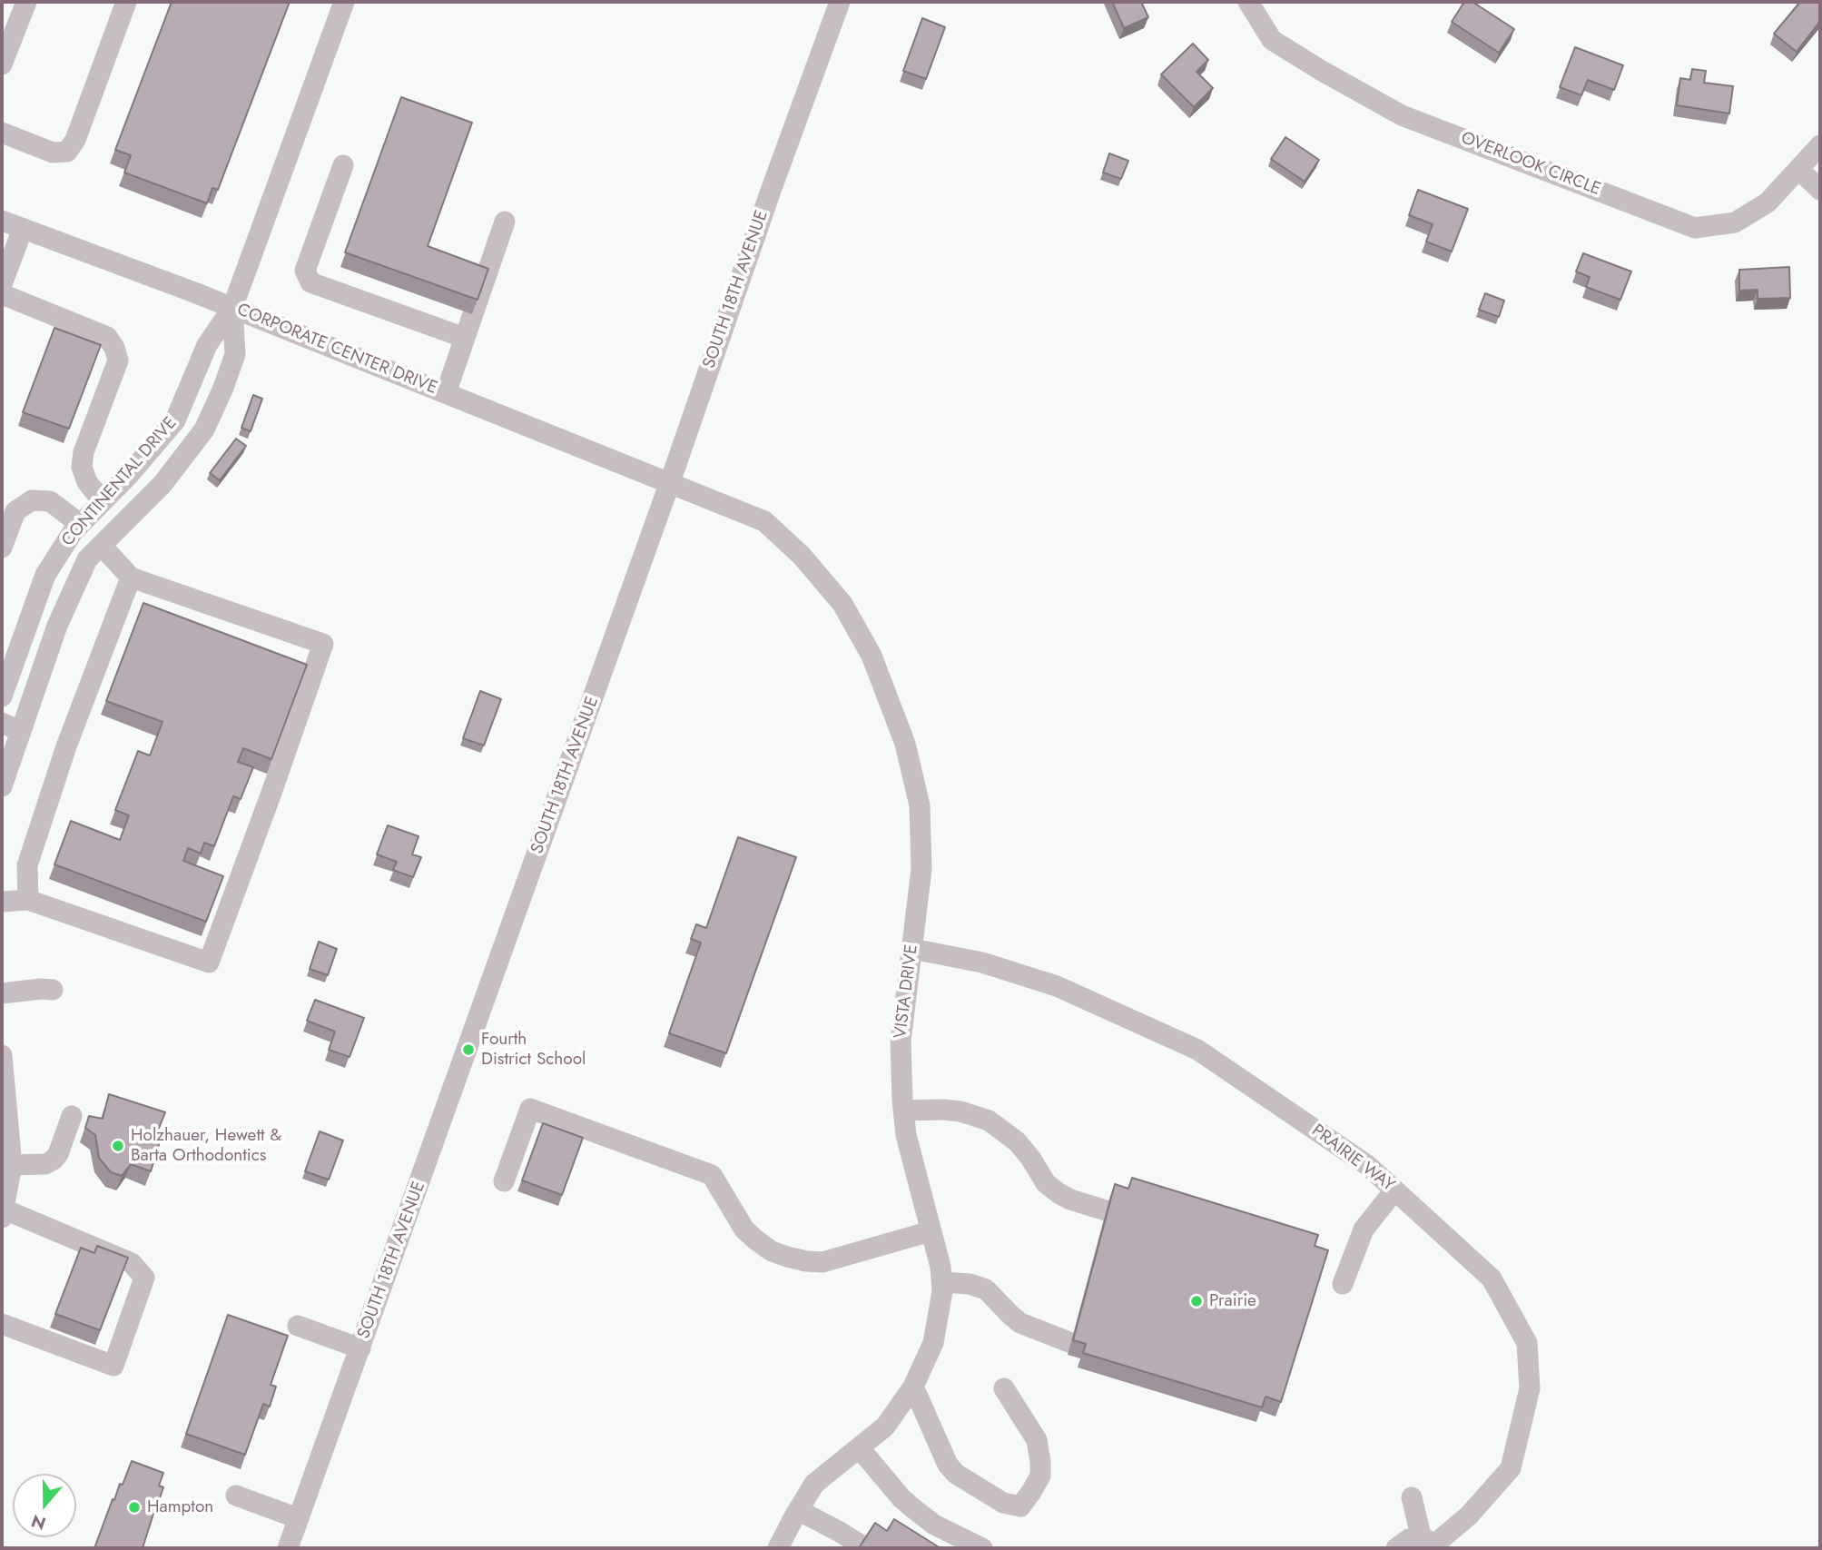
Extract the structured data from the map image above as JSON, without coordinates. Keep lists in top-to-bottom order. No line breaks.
{"streets":{"street":["OVERLOOK CIRCLE","SOUTH 18TH AVENUE","CORPORATE CENTER DRIVE","CONTINENTAL DRIVE","VISTA DRIVE","PRAIRIE WAY"]},"crossings":[["SOUTH 18TH AVENUE","CORPORATE CENTER DRIVE"],["SOUTH 18TH AVENUE","VISTA DRIVE"],["CORPORATE CENTER DRIVE","CONTINENTAL DRIVE"],["CORPORATE CENTER DRIVE","VISTA DRIVE"],["VISTA DRIVE","PRAIRIE WAY"]],"places":["Fourth District School","Holzhauer, Hewett & Barta Orthodontics","Prairie","Hampton"],"north":"bottom"}
